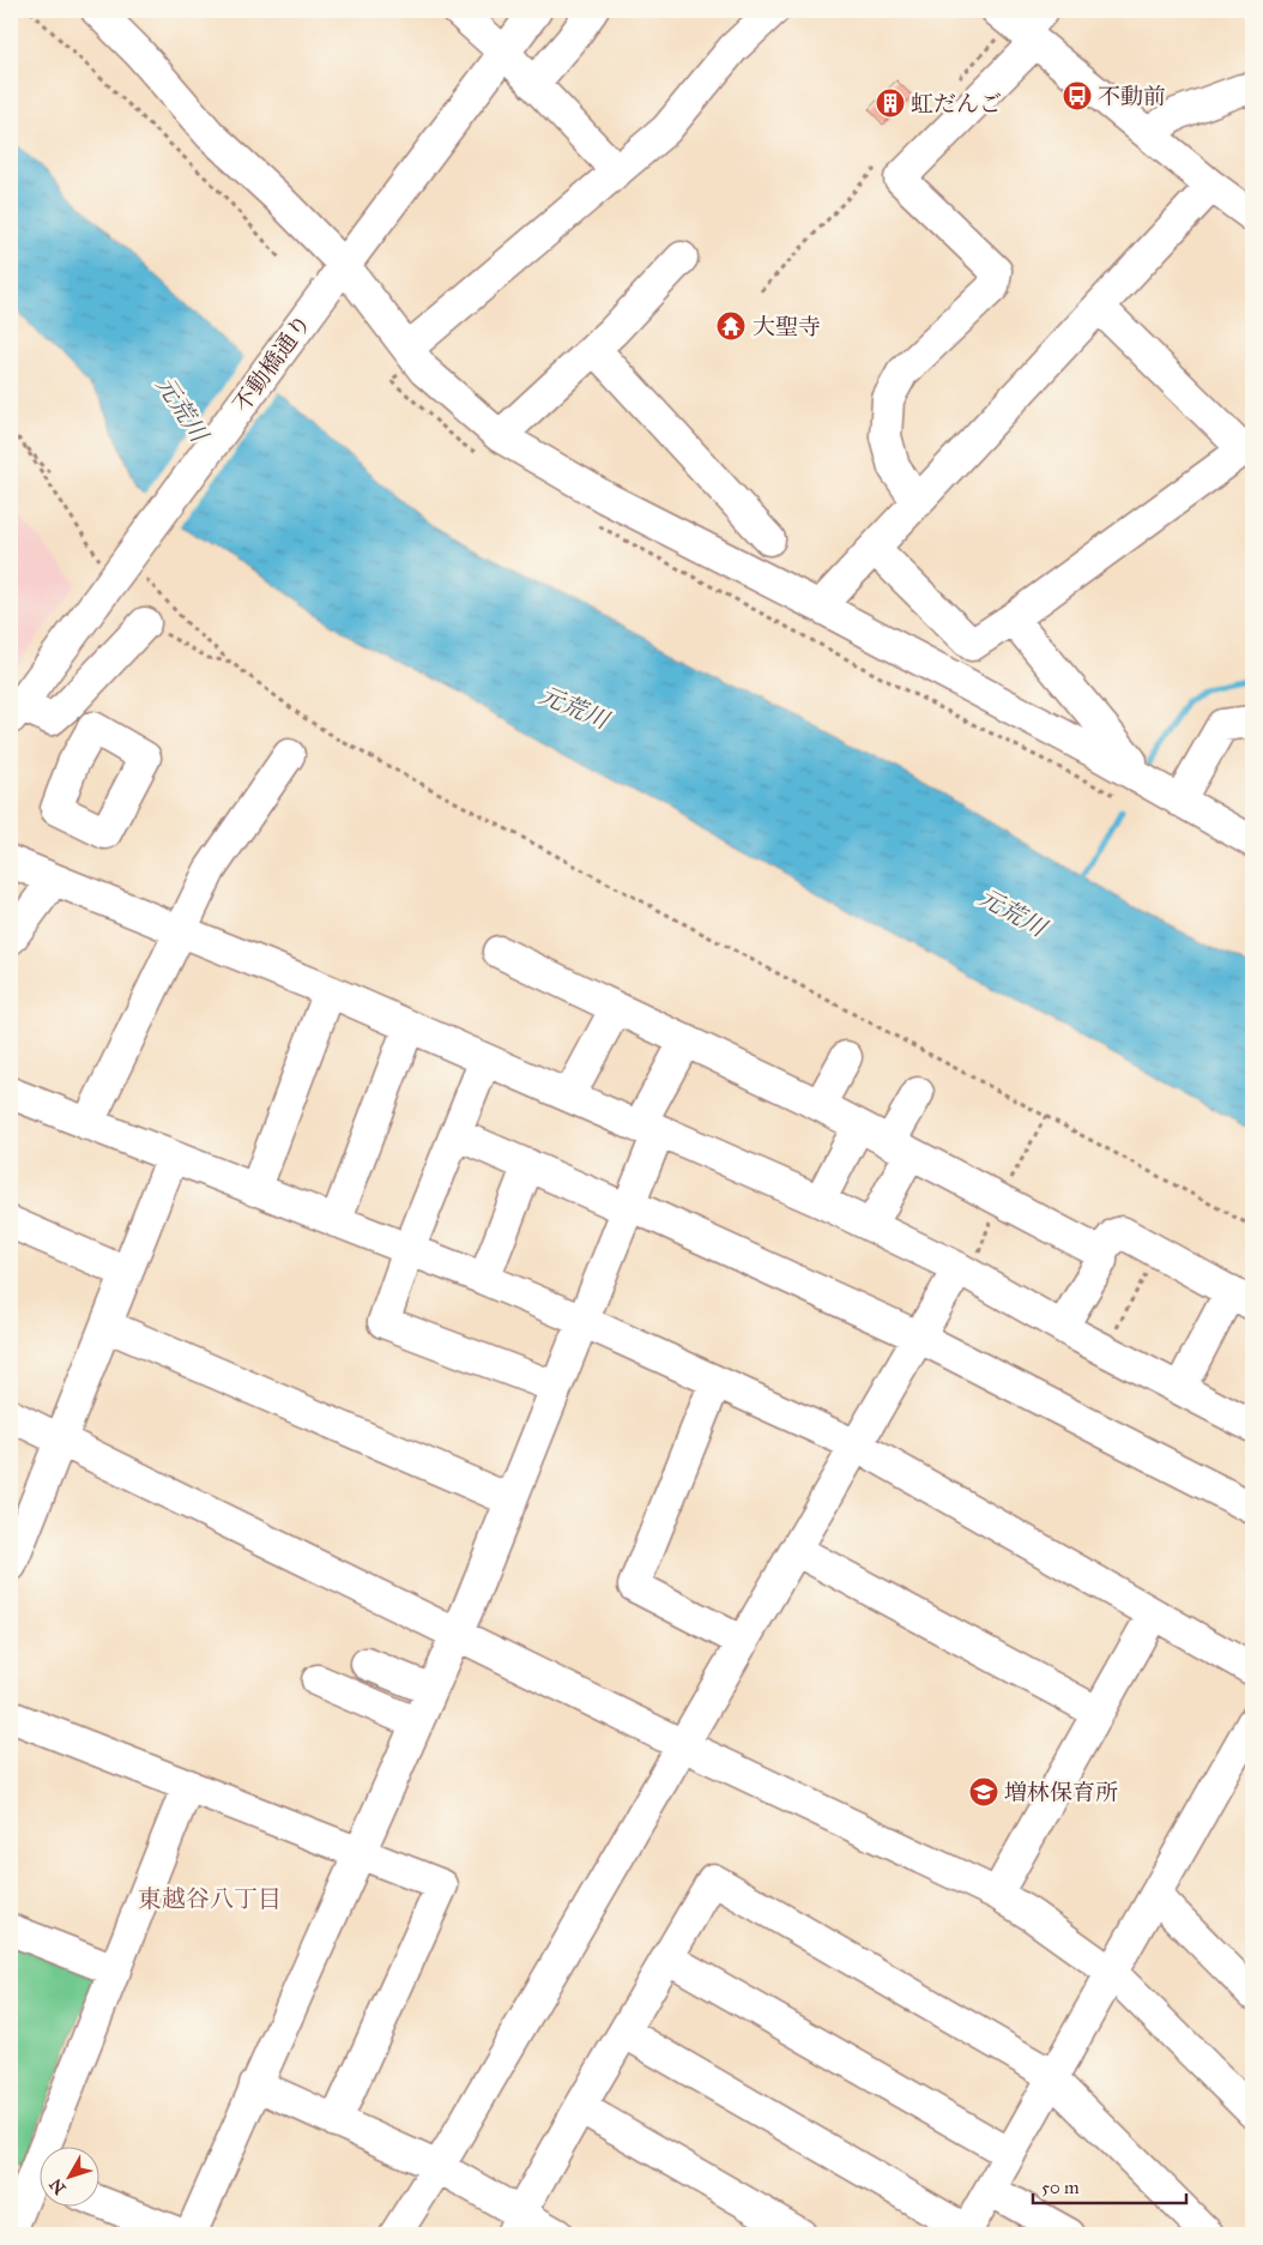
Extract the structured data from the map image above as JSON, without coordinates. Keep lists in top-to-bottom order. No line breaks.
{"streets":{"street":["不動橋通り"]},"districts":["東越谷八丁目"],"water":["元荒川"],"places":{"bus stop":["不動前"],"building":["虹だんご"],"temple":["大聖寺"],"school or university":["増林保育所"]},"scale_bar":"50 m","north":"bottom left"}
